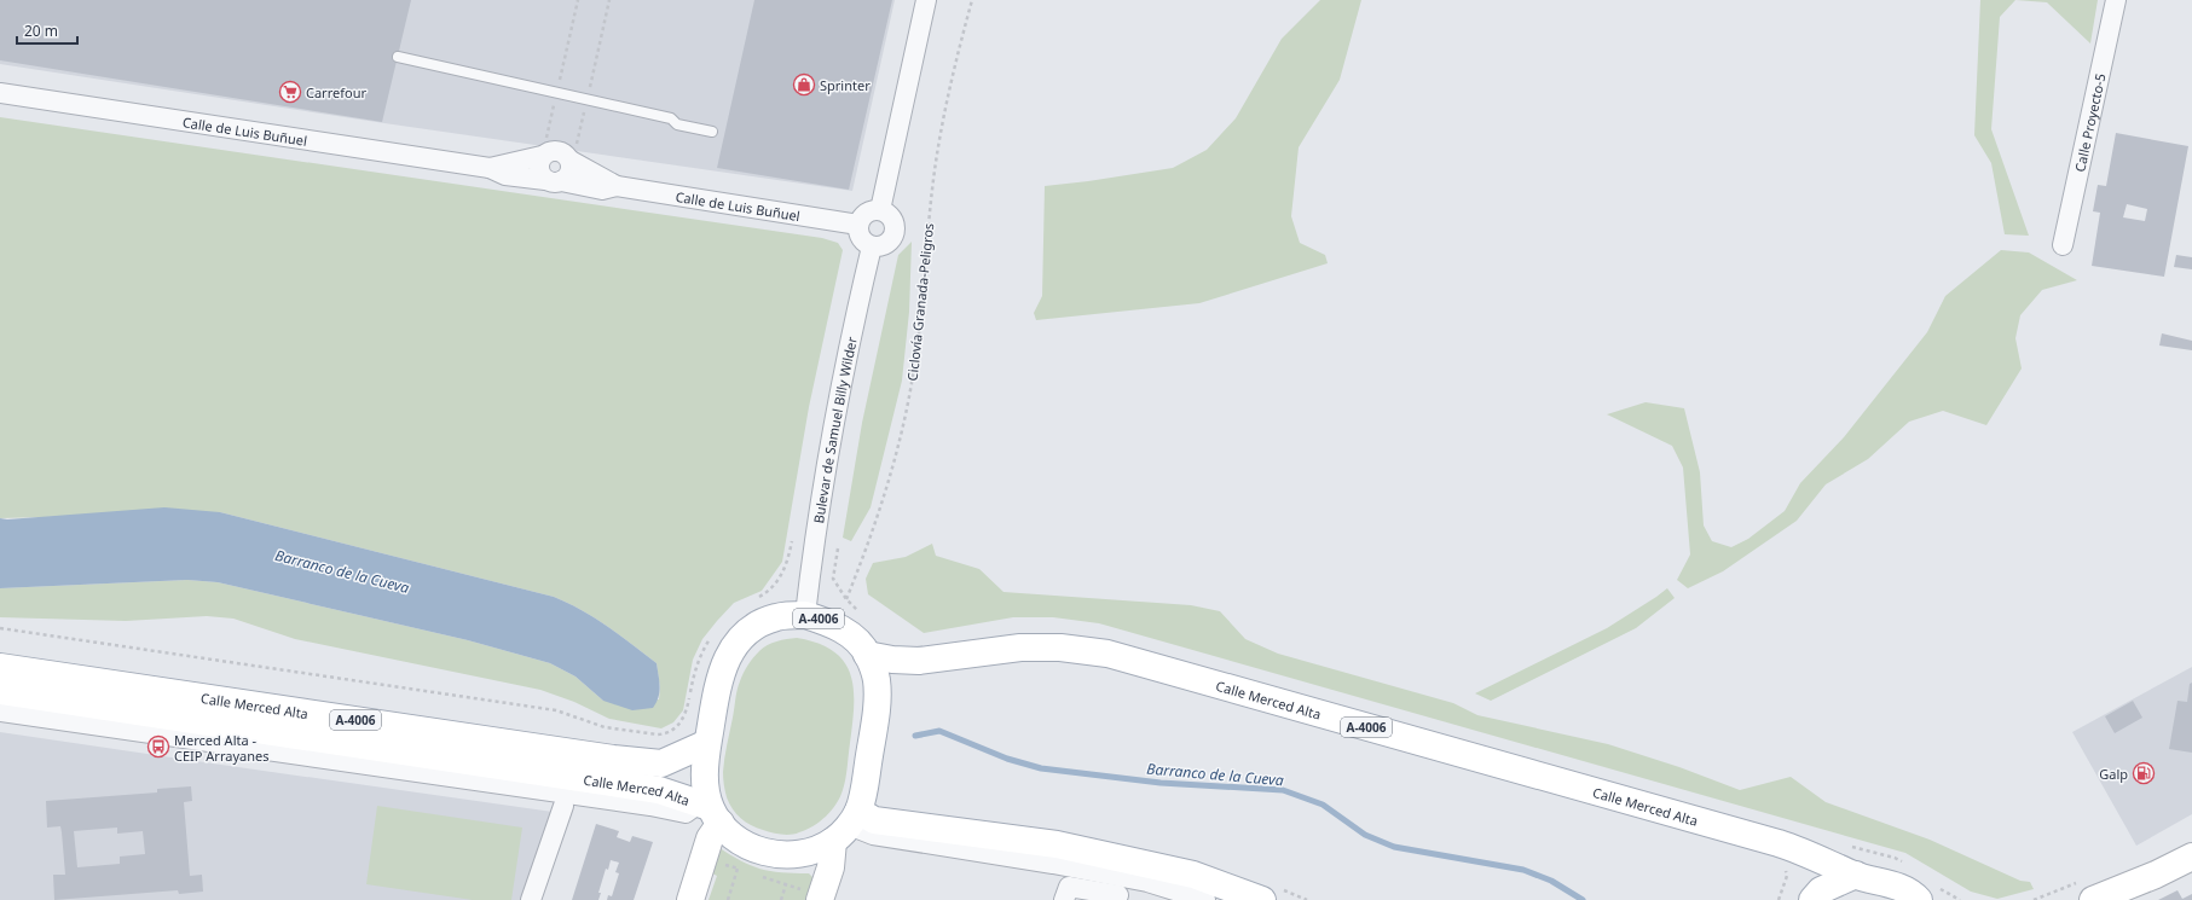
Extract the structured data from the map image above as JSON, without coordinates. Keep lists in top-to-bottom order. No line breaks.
{"streets":{"main road":["A-4006","Calle Merced Alta"],"street":["Calle Proyecto-5","Calle de Luis Buñuel","Bulevar de Samuel Billy Wilder"],"path":["Ciclovía Granada-Peligros"]},"crossings":[["Calle de Luis Buñuel","Bulevar de Samuel Billy Wilder"],["Bulevar de Samuel Billy Wilder","A-4006"],["A-4006","Calle Merced Alta"]],"water":["Barranco de la Cueva"],"places":{"shop":["Sprinter"],"supermarket":["Carrefour"],"bus stop":["Merced Alta - CEIP Arrayanes"],"fuel station":["Galp"]},"scale_bar":"20 m"}
